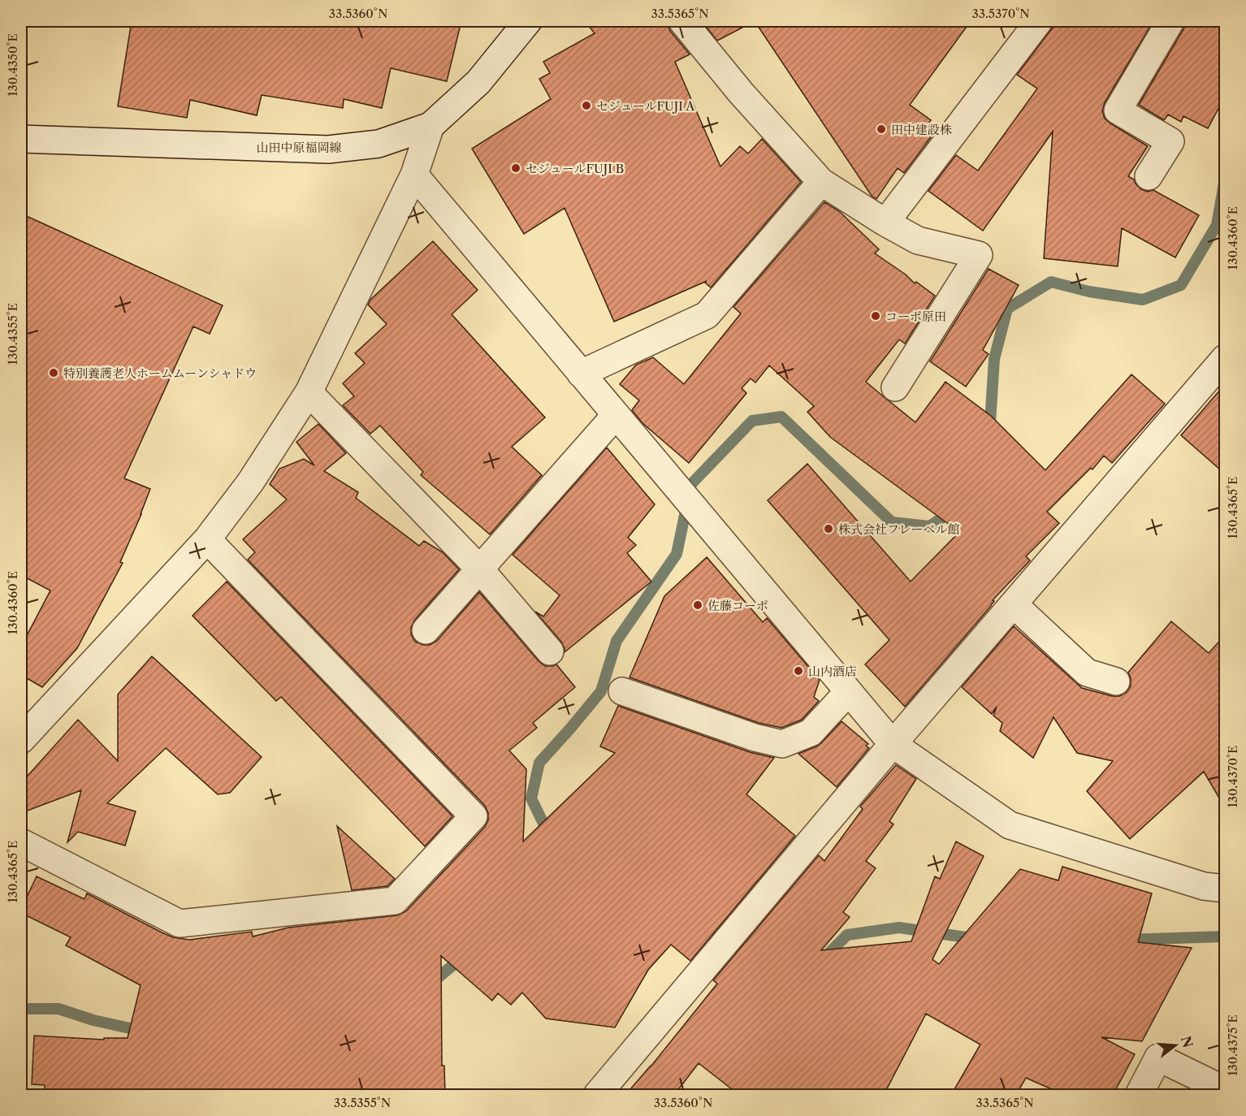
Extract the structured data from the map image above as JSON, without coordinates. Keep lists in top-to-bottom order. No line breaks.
{"streets":{"street":["山田中原福岡線"]},"places":["セジュールFUJI A","田中建設株","セジュールFUJI B","コーポ原田","特別養護老人ホームムーンシャドウ","株式会社フレーベル館","佐藤コーポ","山内酒店"],"north":"right","coordinates":["33.5360°N","33.5365°N","33.5370°N","130.4350°E","130.4360°E","130.4355°E","130.4365°E","130.4370°E","130.4375°E","33.5355°N"]}
